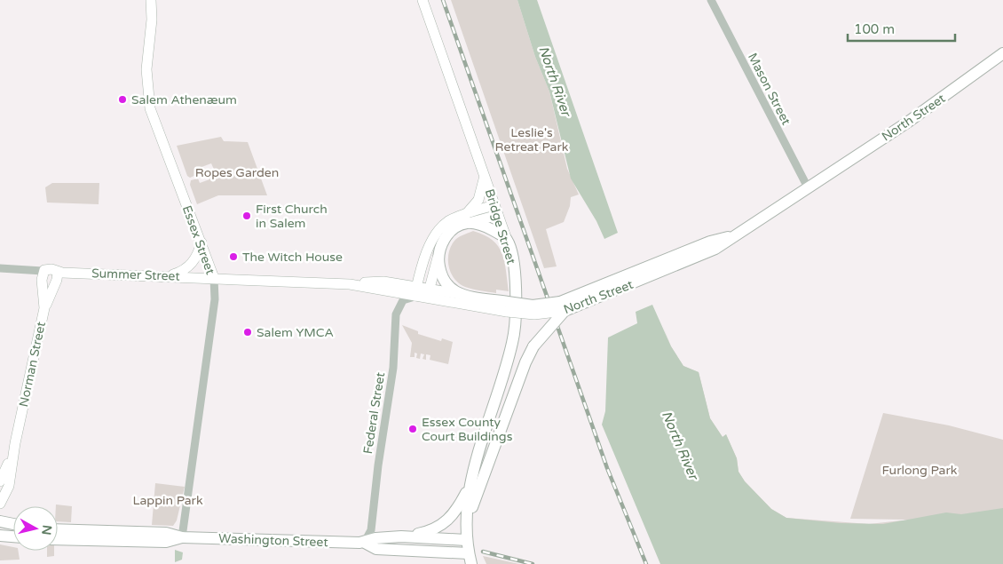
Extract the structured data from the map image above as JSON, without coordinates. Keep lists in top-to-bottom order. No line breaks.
{"streets":{"highway":["North Street","Bridge Street","Washington Street"],"main road":["Essex Street","Summer Street","Norman Street"],"street":["Mason Street","Federal Street"]},"crossings":[["Mason Street","North Street"],["North Street","Essex Street"],["North Street","Summer Street"],["North Street","Federal Street"],["Bridge Street","Washington Street"],["Essex Street","Summer Street"],["Essex Street","Washington Street"],["Federal Street","Washington Street"]],"water":["North River"],"parks":["Leslie's Retreat Park","Ropes Garden","Furlong Park","Lappin Park"],"places":["Salem Athenæum","First Church in Salem","The Witch House","Salem YMCA","Essex County Court Buildings"],"scale_bar":"100 m","north":"right"}
